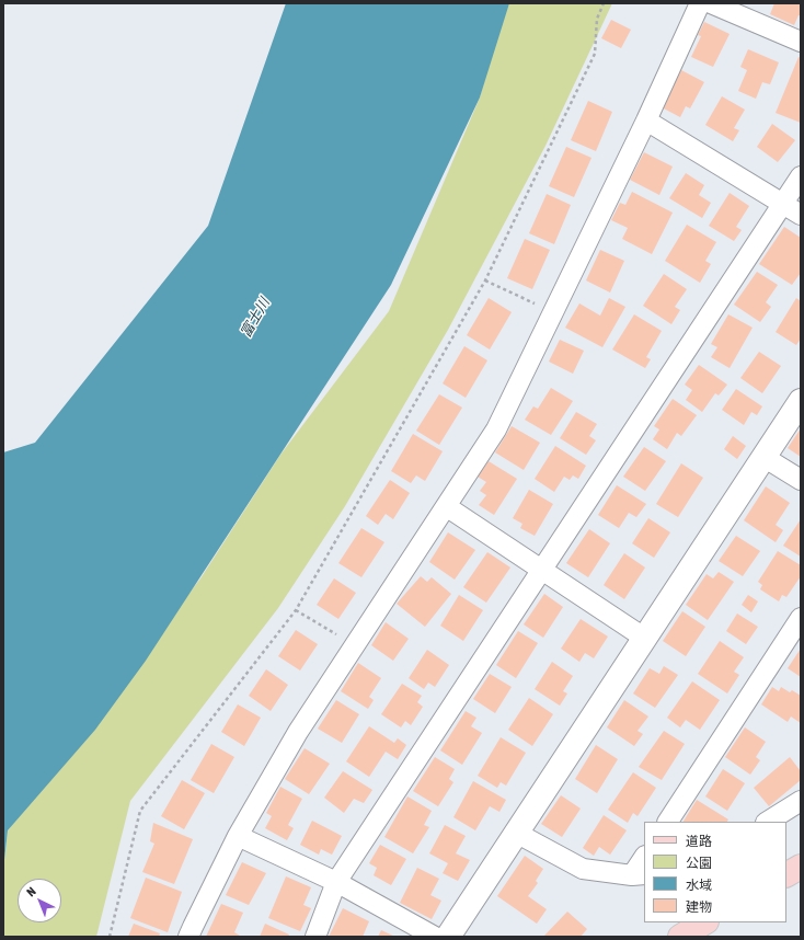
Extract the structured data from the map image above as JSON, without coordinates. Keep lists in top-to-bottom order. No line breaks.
{"water":["富士川"],"legend":["道路","公園","水域","建物"],"north":"top left"}
